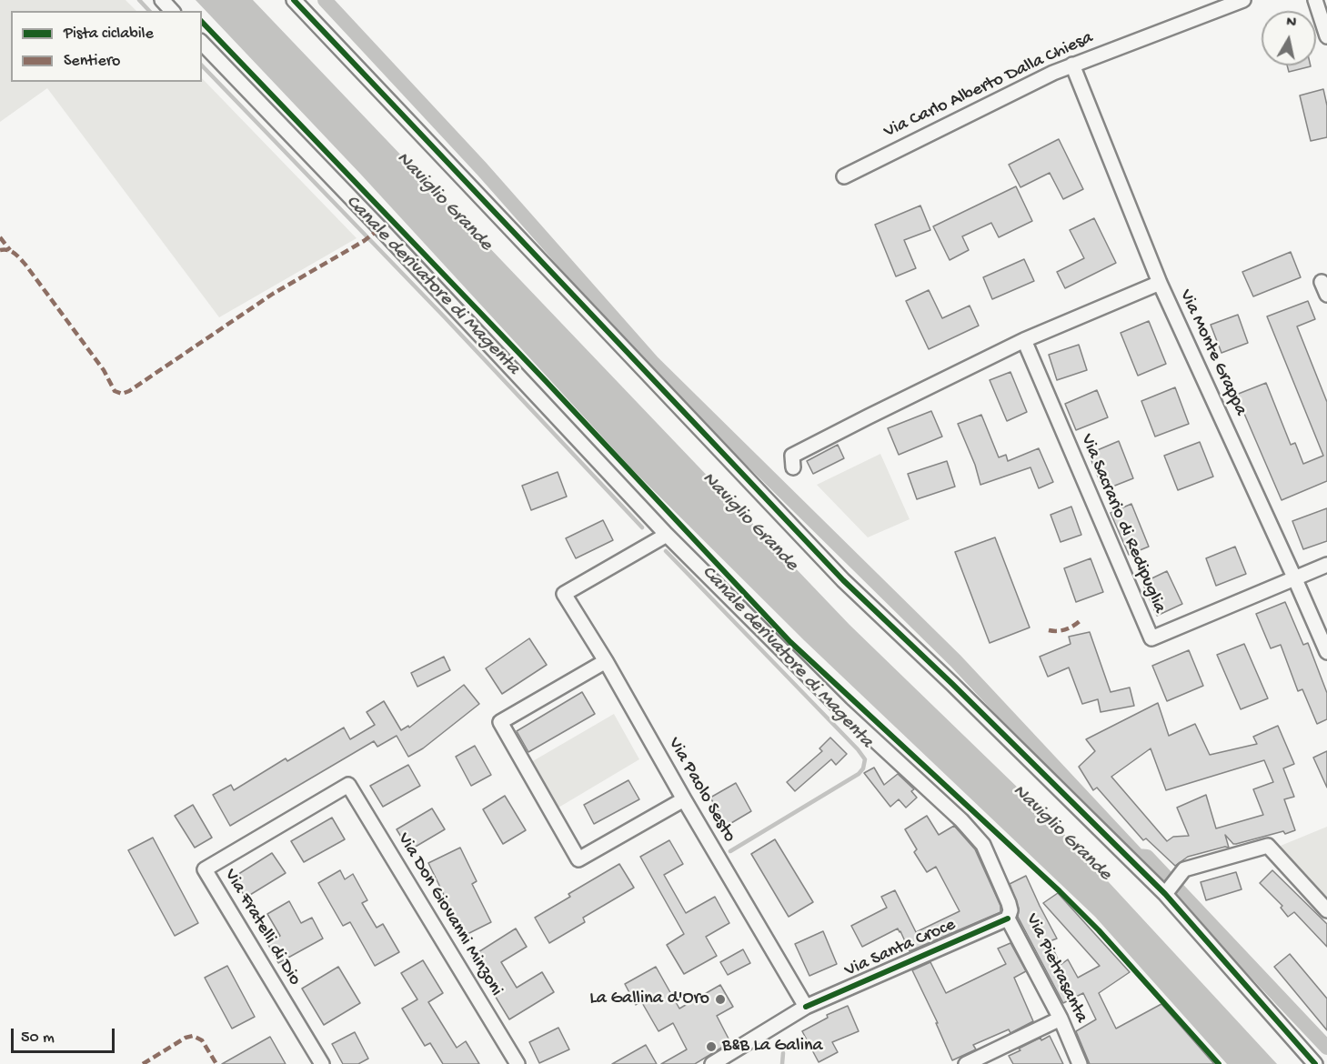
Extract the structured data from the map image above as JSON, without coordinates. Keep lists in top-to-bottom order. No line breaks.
{"streets":{"street":["Via Carlo Alberto Dalla Chiesa","Via Monte Grappa","Via Sacrario di Redipuglia","Via Paolo Sesto","Via Don Giovanni Minzoni","Via Fratelli di Dio","Via Santa Croce","Via Pietrasanta"]},"crossings":[["Via Carlo Alberto Dalla Chiesa","Via Monte Grappa"],["Via Monte Grappa","Via Sacrario di Redipuglia"],["Via Paolo Sesto","Via Santa Croce"],["Via Paolo Sesto","Via Pietrasanta"],["Via Don Giovanni Minzoni","Via Fratelli di Dio"],["Via Santa Croce","Via Pietrasanta"]],"water":["Naviglio Grande","Canale derivatore di Magenta"],"places":["La Gallina d'Oro","B&B La Galina"],"legend":["Pista ciclabile","Sentiero"],"scale_bar":"50 m","north":"top"}
